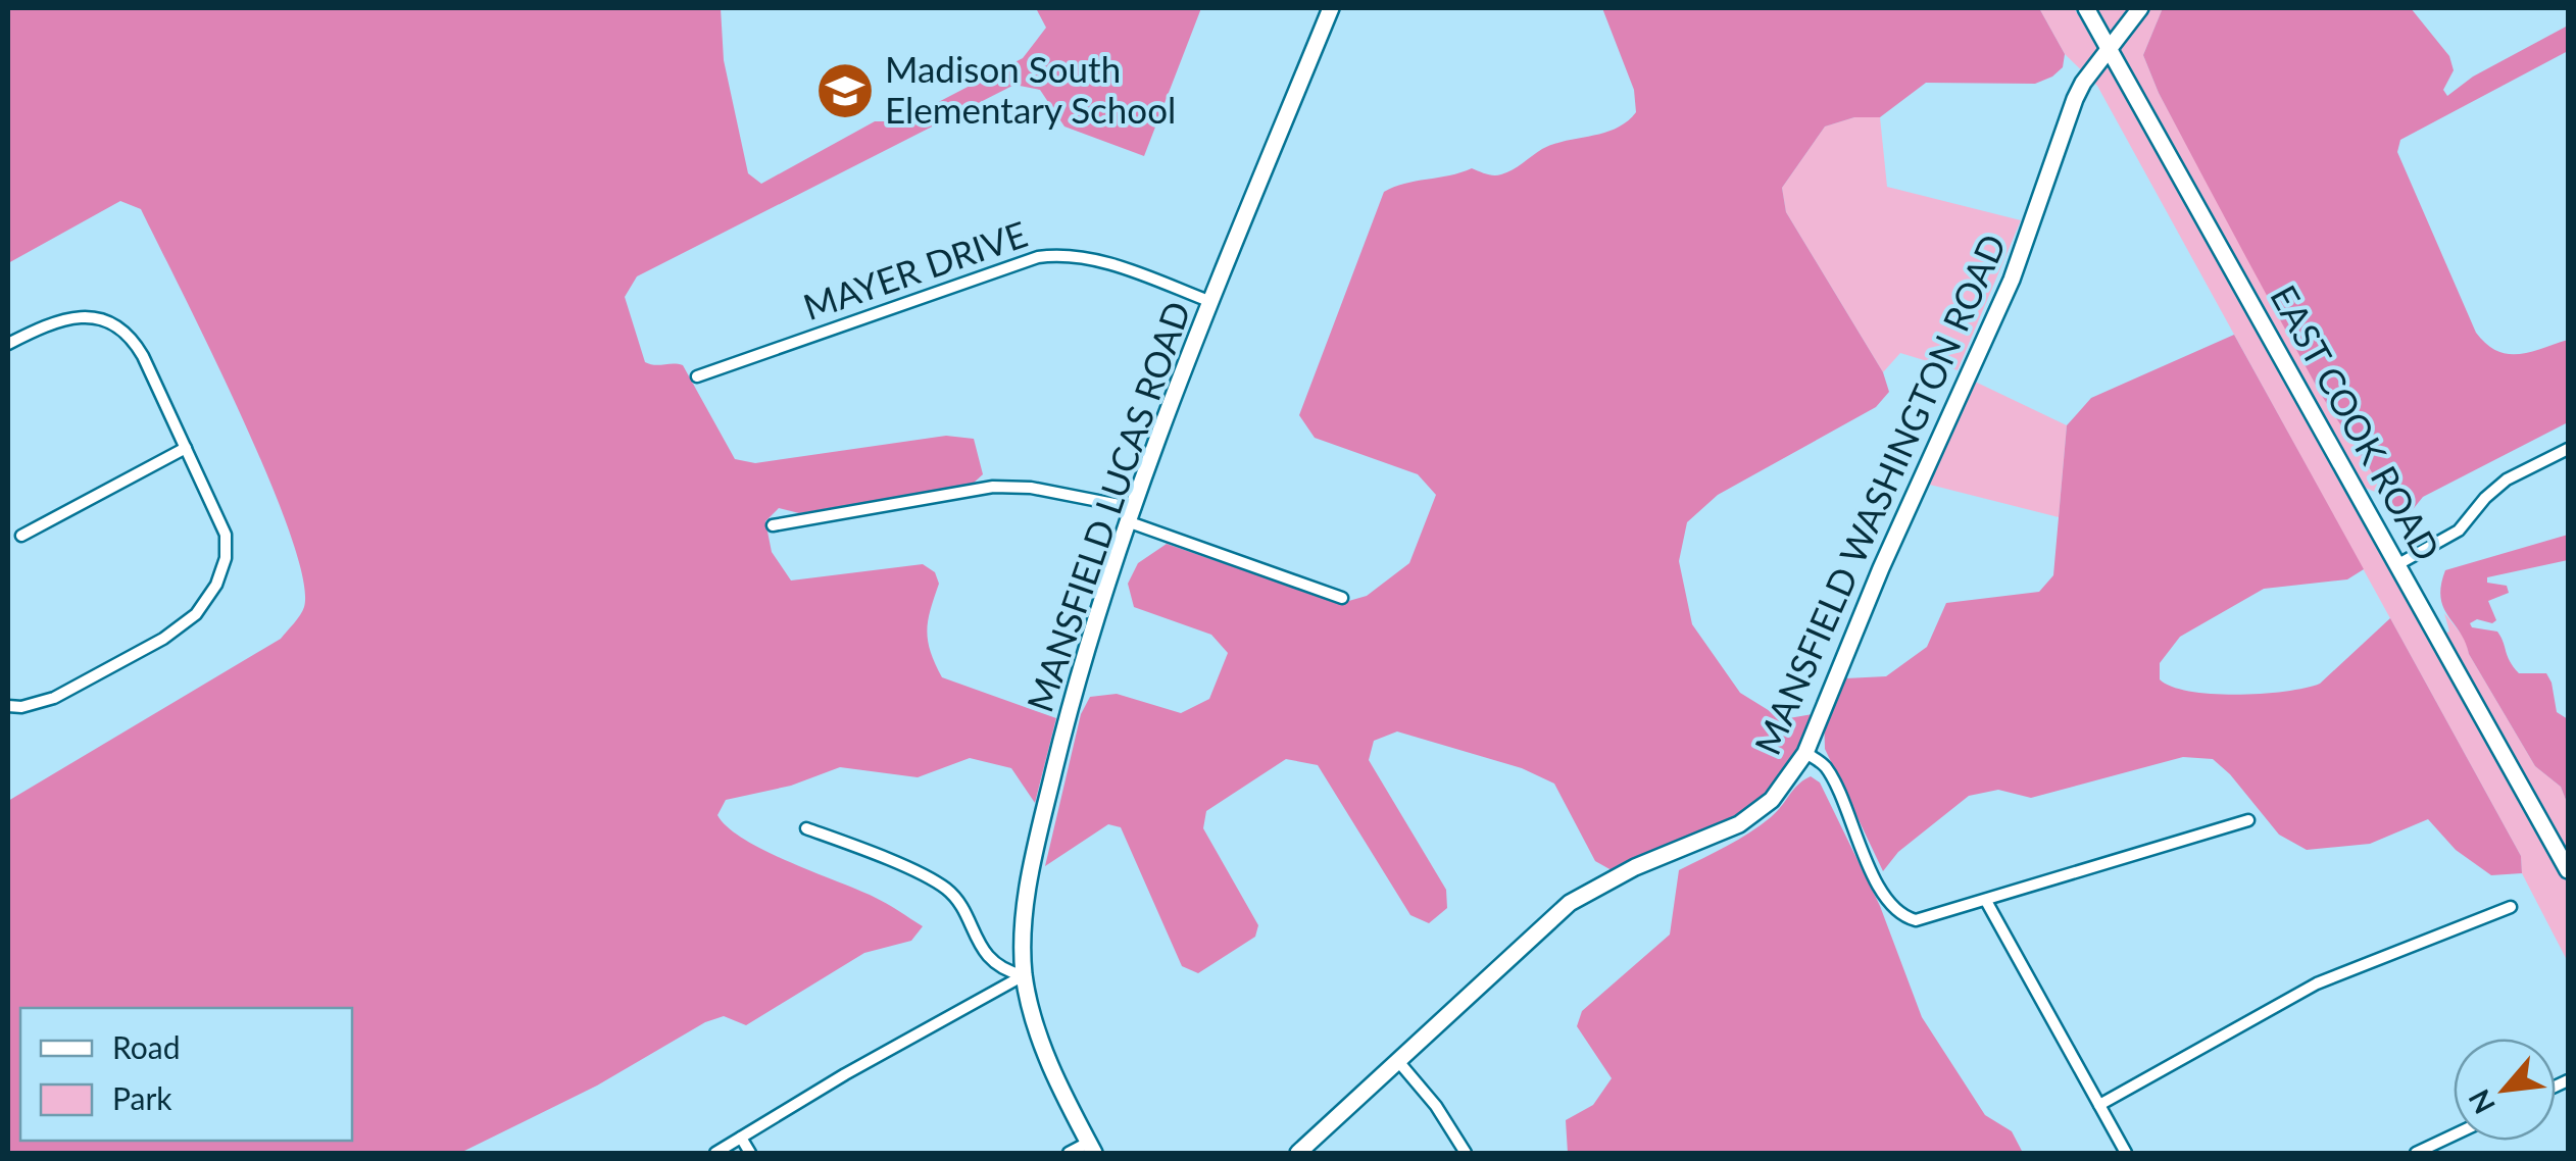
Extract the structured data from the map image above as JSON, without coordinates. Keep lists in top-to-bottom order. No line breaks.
{"streets":{"street":["MAYER DRIVE","EAST COOK ROAD","MANSFIELD WASHINGTON ROAD","MANSFIELD LUCAS ROAD"]},"crossings":[["MAYER DRIVE","MANSFIELD LUCAS ROAD"],["EAST COOK ROAD","MANSFIELD WASHINGTON ROAD"]],"places":{"school or university":["Madison South Elementary School"]},"legend":["Road","Park"],"north":"bottom left"}
